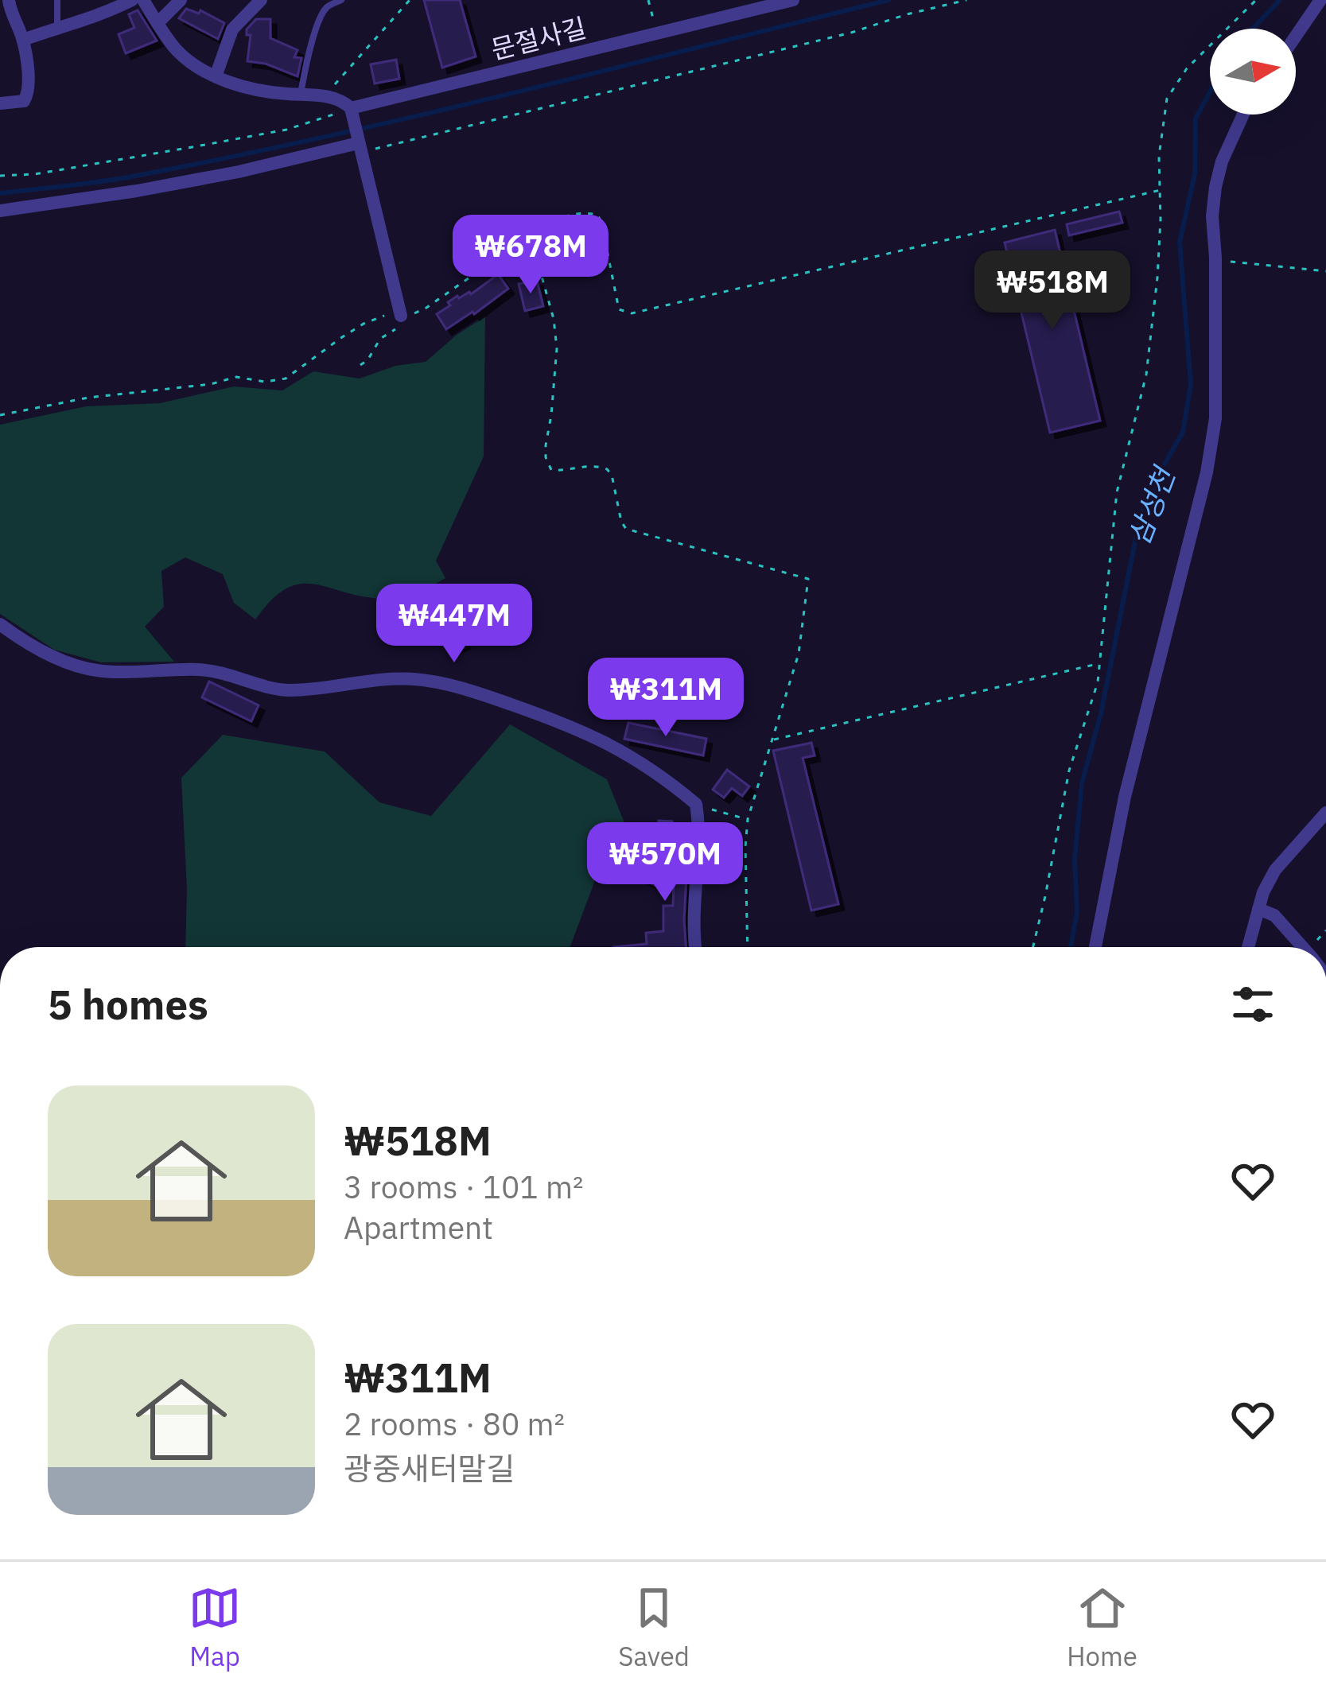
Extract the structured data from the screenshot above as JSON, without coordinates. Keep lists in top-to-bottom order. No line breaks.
{"streets":{"street":["문절사길"]},"water":["삼성천"],"north":"right","page":{"price":["₩678M","₩518M","₩447M","₩311M","₩570M"],"heading":"5 homes","list":[{"name":"₩518M","note":"3 rooms · 101 m² · Apartment"},{"name":"₩311M","note":"2 rooms · 80 m² · 광중새터말길"}],"tabs":["Map","Saved","Home"]}}
